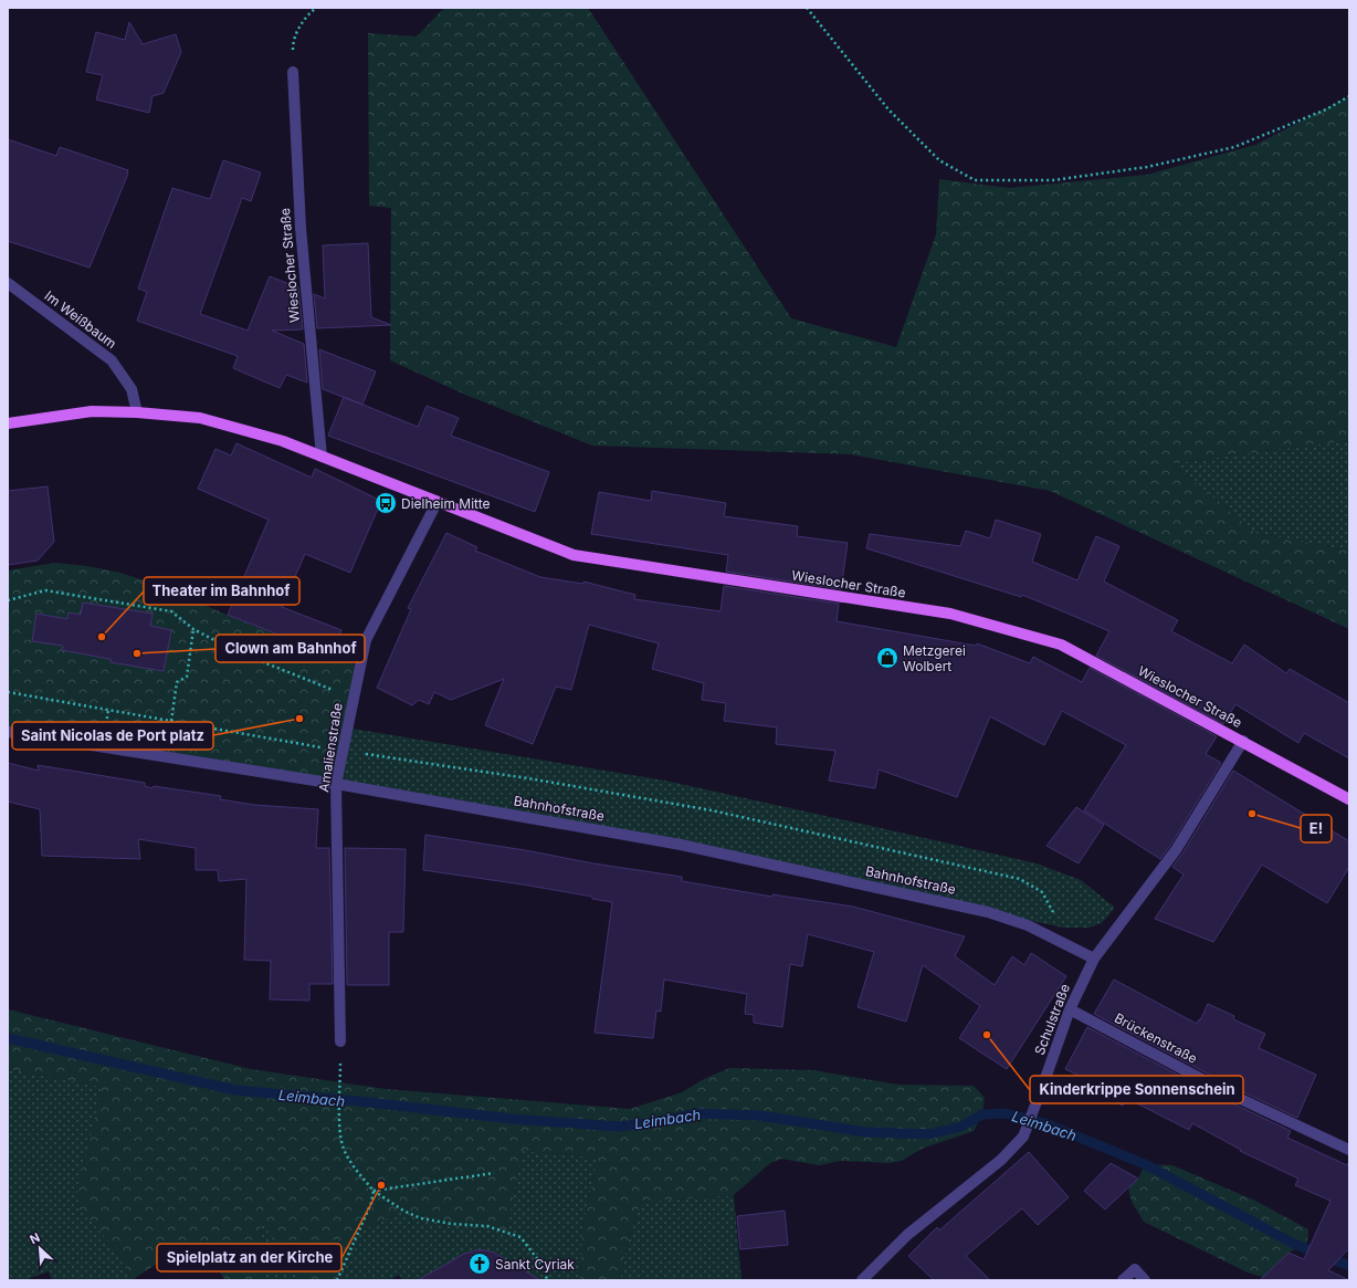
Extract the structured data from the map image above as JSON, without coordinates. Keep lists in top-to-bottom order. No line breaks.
{"streets":{"main road":["Wieslocher Straße"],"street":["Im Weißbaum","Amalienstraße","Bahnhofstraße","Schulstraße","Brückenstraße"]},"crossings":[["Wieslocher Straße","Im Weißbaum"],["Wieslocher Straße","Amalienstraße"],["Wieslocher Straße","Schulstraße"],["Amalienstraße","Bahnhofstraße"],["Bahnhofstraße","Schulstraße"],["Schulstraße","Brückenstraße"]],"water":["Leimbach"],"places":{"bus stop":["Dielheim Mitte"],"other":["Theater im Bahnhof","Clown am Bahnhof","Saint Nicolas de Port platz","E!","Kinderkrippe Sonnenschein","Spielplatz an der Kirche"],"shop":["Metzgerei Wolbert"],"church":["Sankt Cyriak"]},"north":"top left"}
